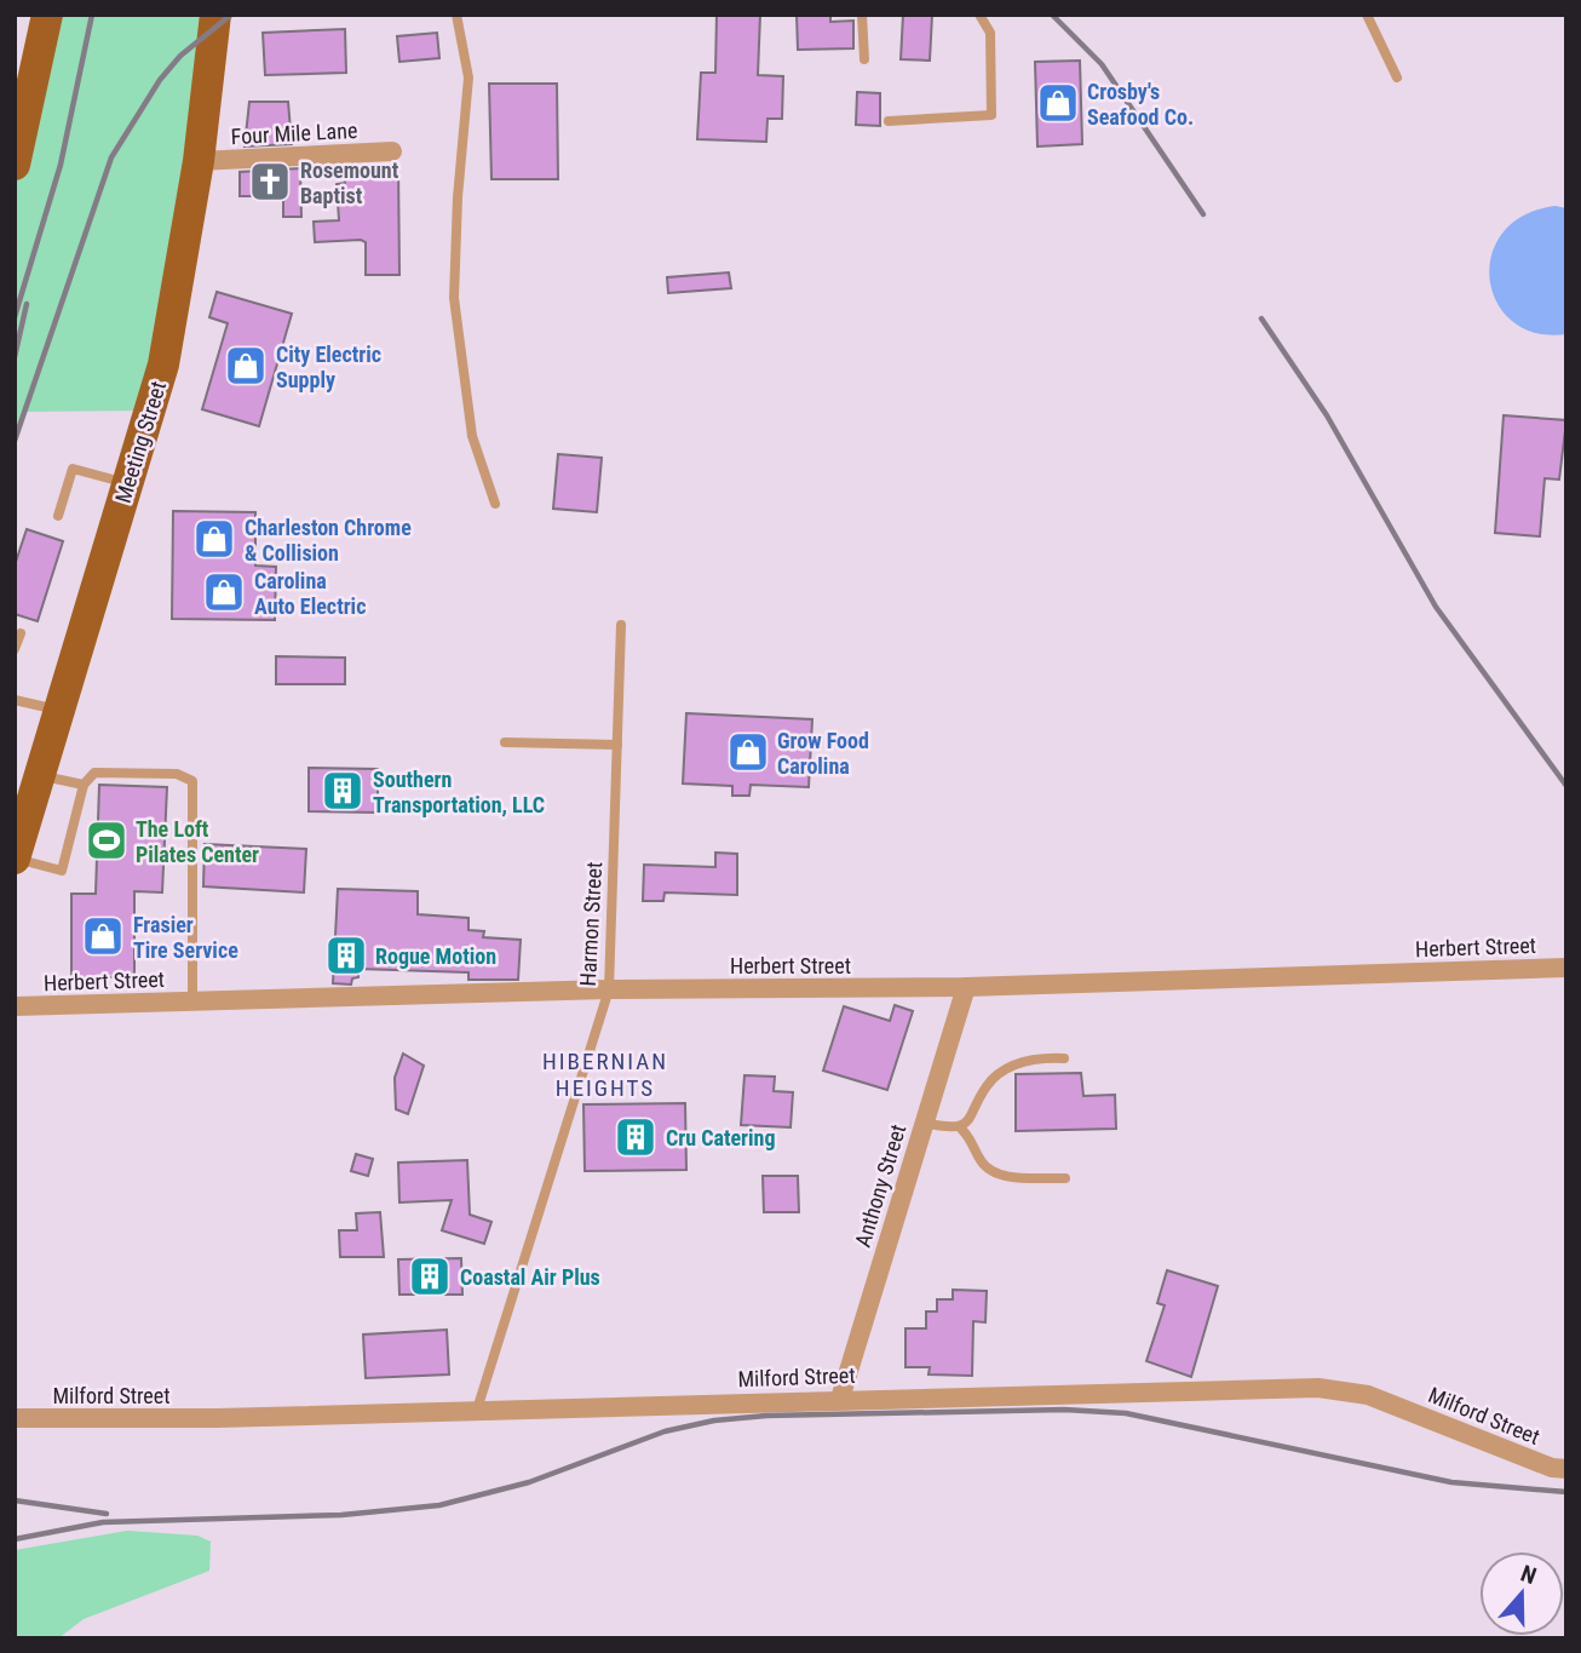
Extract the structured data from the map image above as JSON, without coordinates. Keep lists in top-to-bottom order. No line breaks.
{"streets":{"main road":["Meeting Street"],"street":["Four Mile Lane","Herbert Street","Anthony Street","Milford Street"],"lane":["Harmon Street"]},"crossings":[["Four Mile Lane","Meeting Street"],["Harmon Street","Herbert Street"],["Harmon Street","Milford Street"],["Herbert Street","Anthony Street"],["Anthony Street","Milford Street"]],"districts":["HIBERNIAN HEIGHTS"],"places":{"shop":["Crosby's Seafood Co.","City Electric Supply","Charleston Chrome & Collision","Carolina Auto Electric","Grow Food Carolina","Frasier Tire Service"],"church":["Rosemount Baptist"],"building":["Southern Transportation, LLC","Rogue Motion","Cru Catering","Coastal Air Plus"],"sports":["The Loft Pilates Center"]},"north":"top"}
